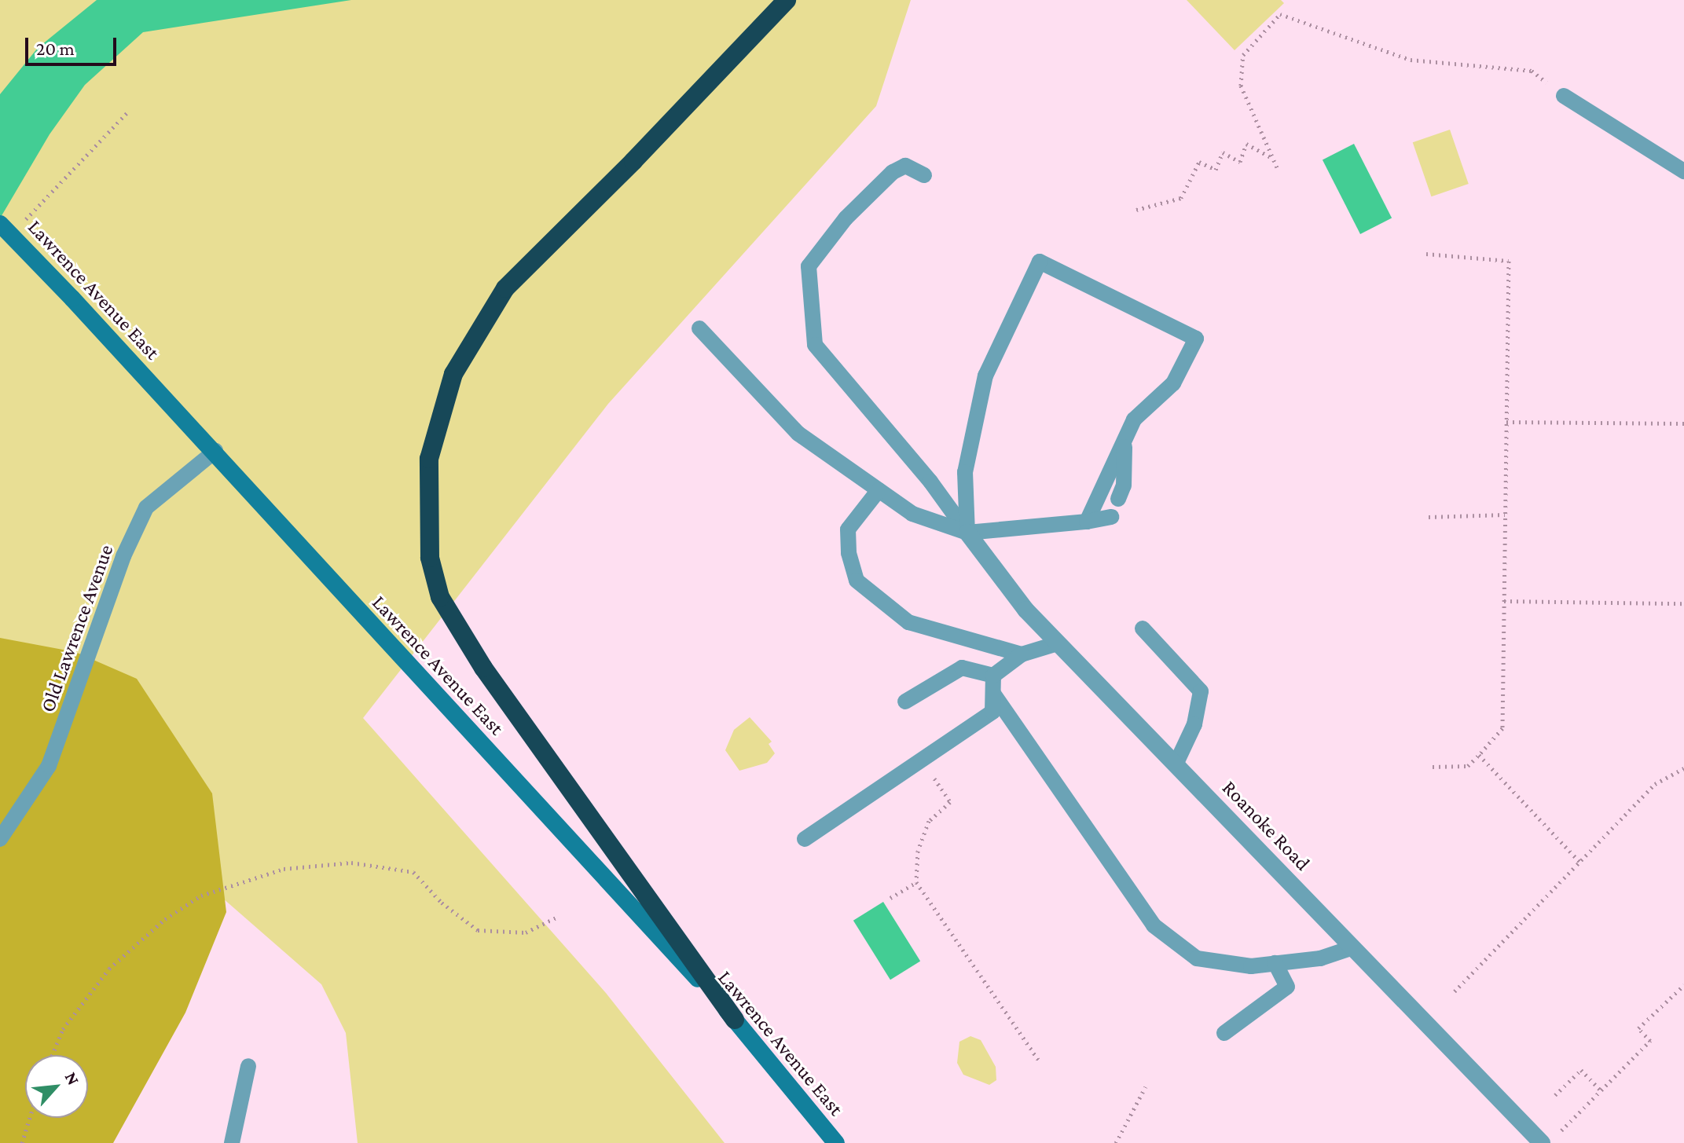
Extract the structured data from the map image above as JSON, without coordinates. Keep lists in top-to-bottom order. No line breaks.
{"streets":{"main road":["Lawrence Avenue East"],"street":["Roanoke Road"],"lane":["Old Lawrence Avenue"]},"crossings":[["Lawrence Avenue East","Old Lawrence Avenue"]],"scale_bar":"20 m","north":"top right"}
